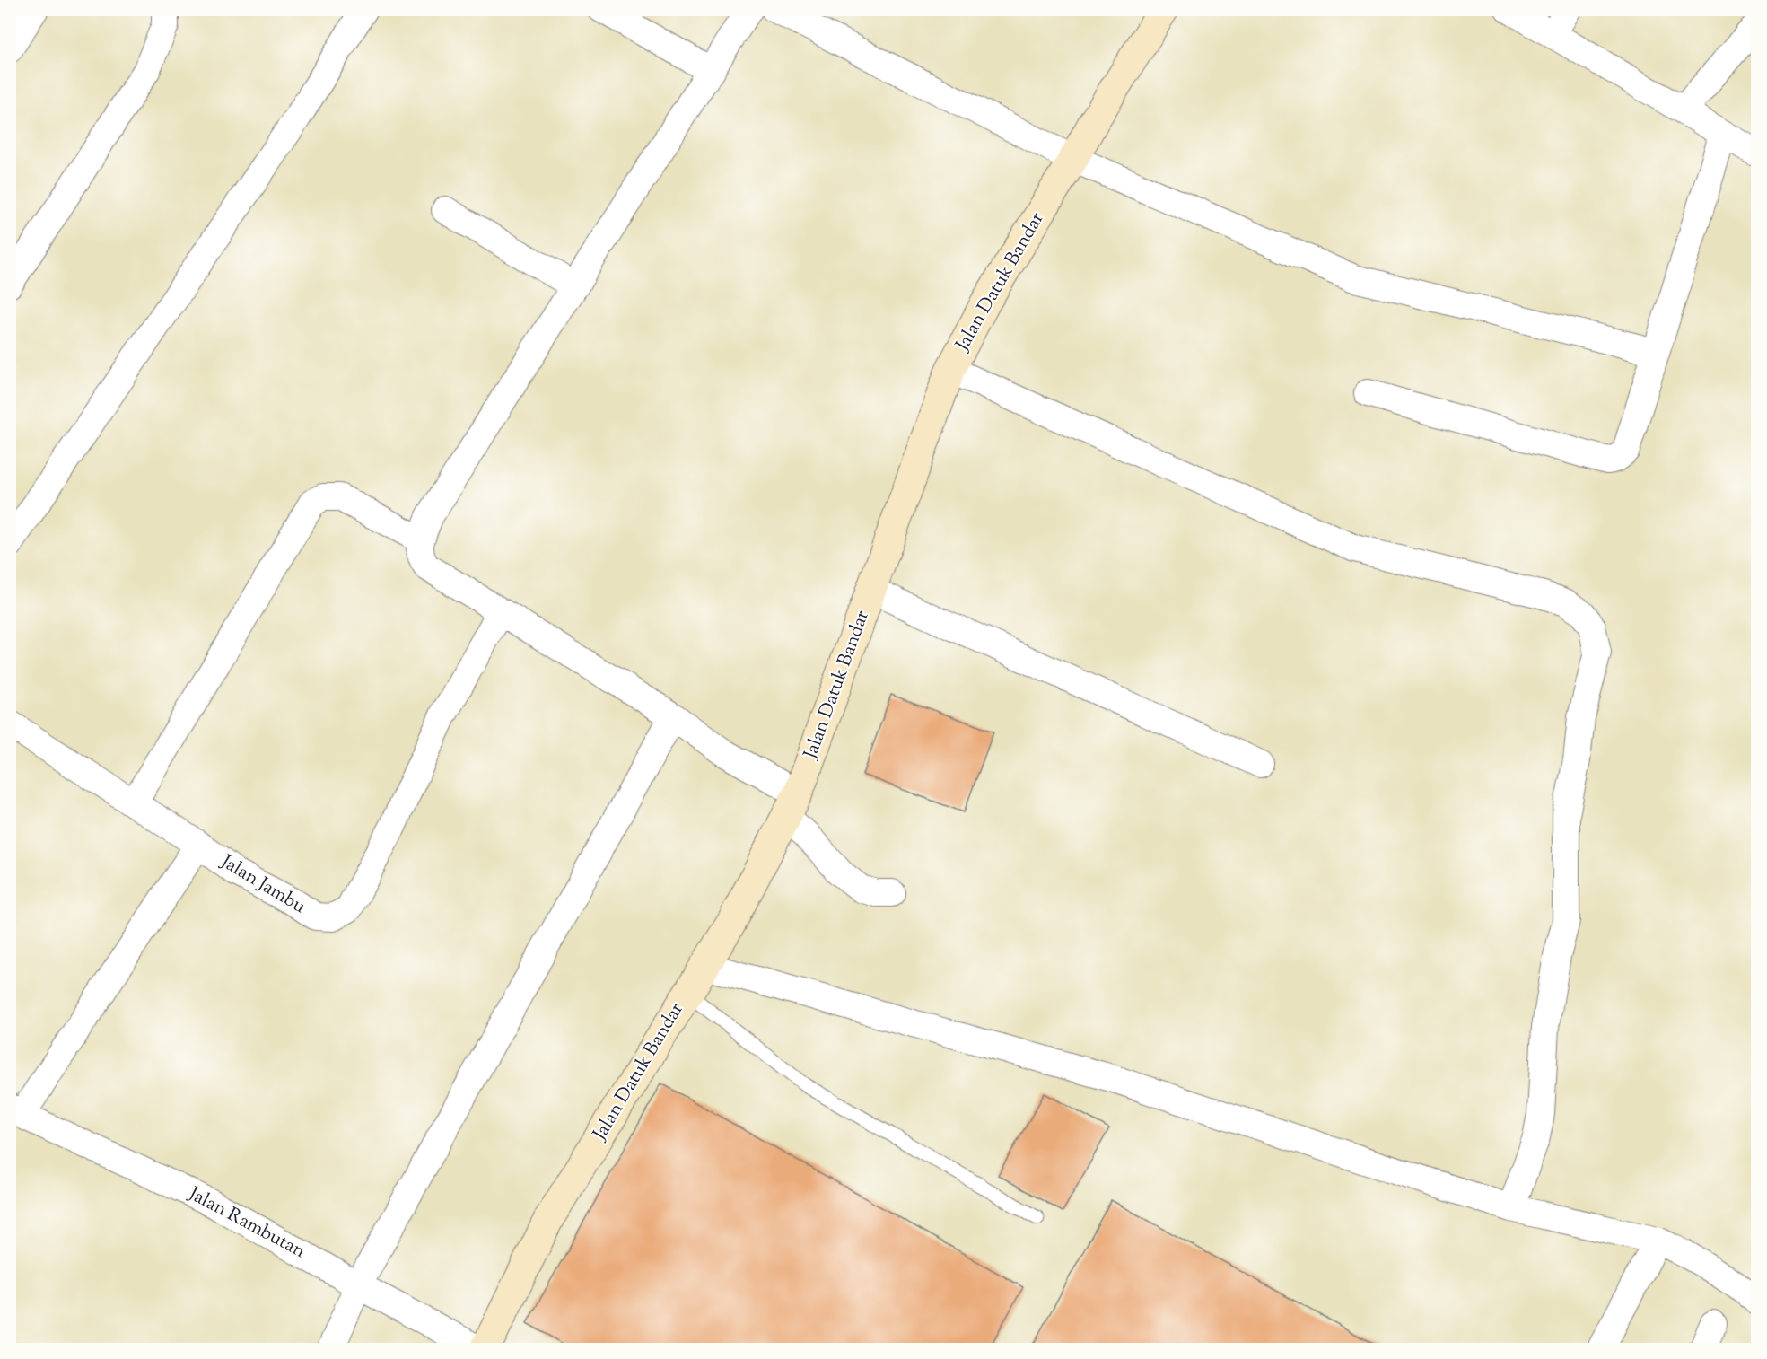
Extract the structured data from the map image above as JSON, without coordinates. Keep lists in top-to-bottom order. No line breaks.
{"streets":{"street":["Jalan Datuk Bandar","Jalan Jambu","Jalan Rambutan"]}}
